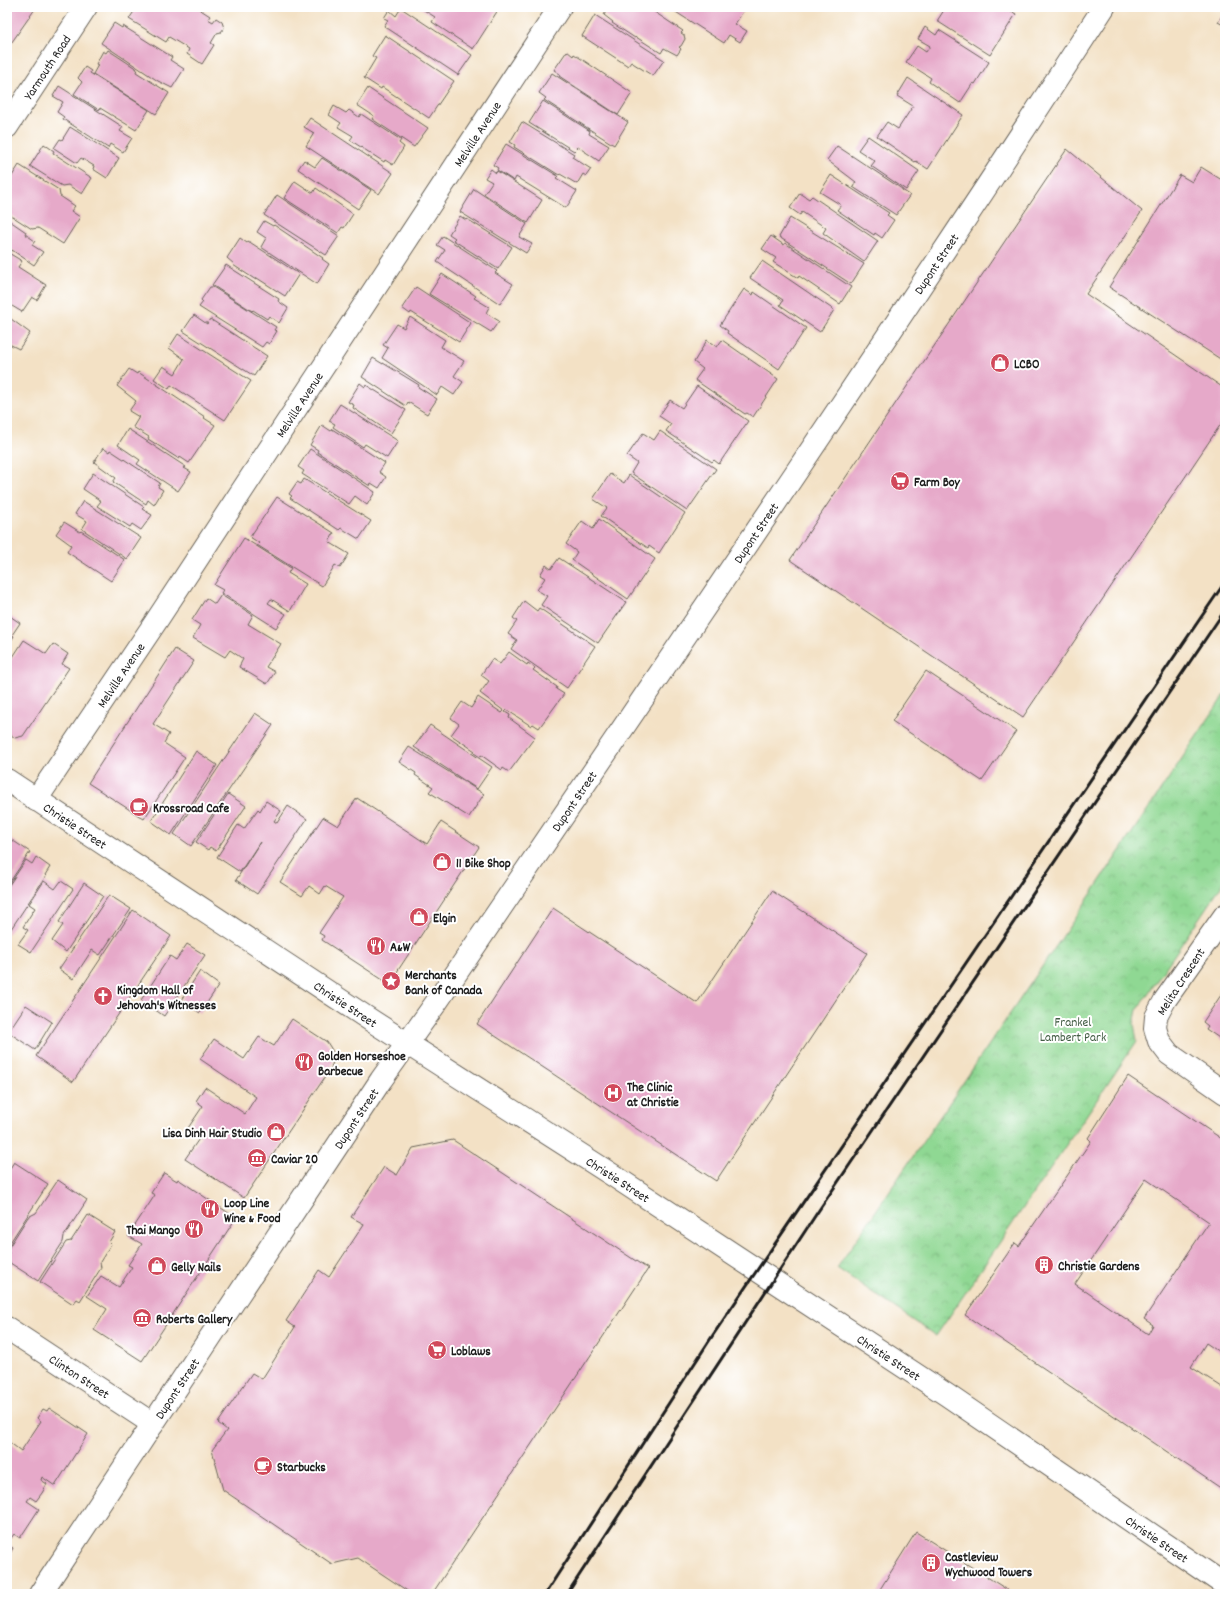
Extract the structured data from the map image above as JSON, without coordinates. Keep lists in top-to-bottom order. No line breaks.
{"streets":{"street":["Yarmouth Road","Melville Avenue","Dupont Street","Christie Street","Melita Crescent","Clinton Street"]},"crossings":[["Melville Avenue","Christie Street"],["Dupont Street","Christie Street"],["Dupont Street","Clinton Street"]],"parks":["Frankel Lambert Park"],"places":{"shop":["LCBO","11 Bike Shop","Elgin","Lisa Dinh Hair Studio","Gelly Nails"],"supermarket":["Farm Boy","Loblaws"],"cafe":["Krossroad Cafe","Starbucks"],"restaurant":["A&W","Golden Horseshoe Barbecue","Loop Line Wine & Food","Thai Mango"],"place":["Merchants Bank of Canada"],"church":["Kingdom Hall of Jehovah's Witnesses"],"hospital":["The Clinic at Christie"],"museum":["Caviar 20","Roberts Gallery"],"building":["Christie Gardens","Castleview Wychwood Towers"]}}
